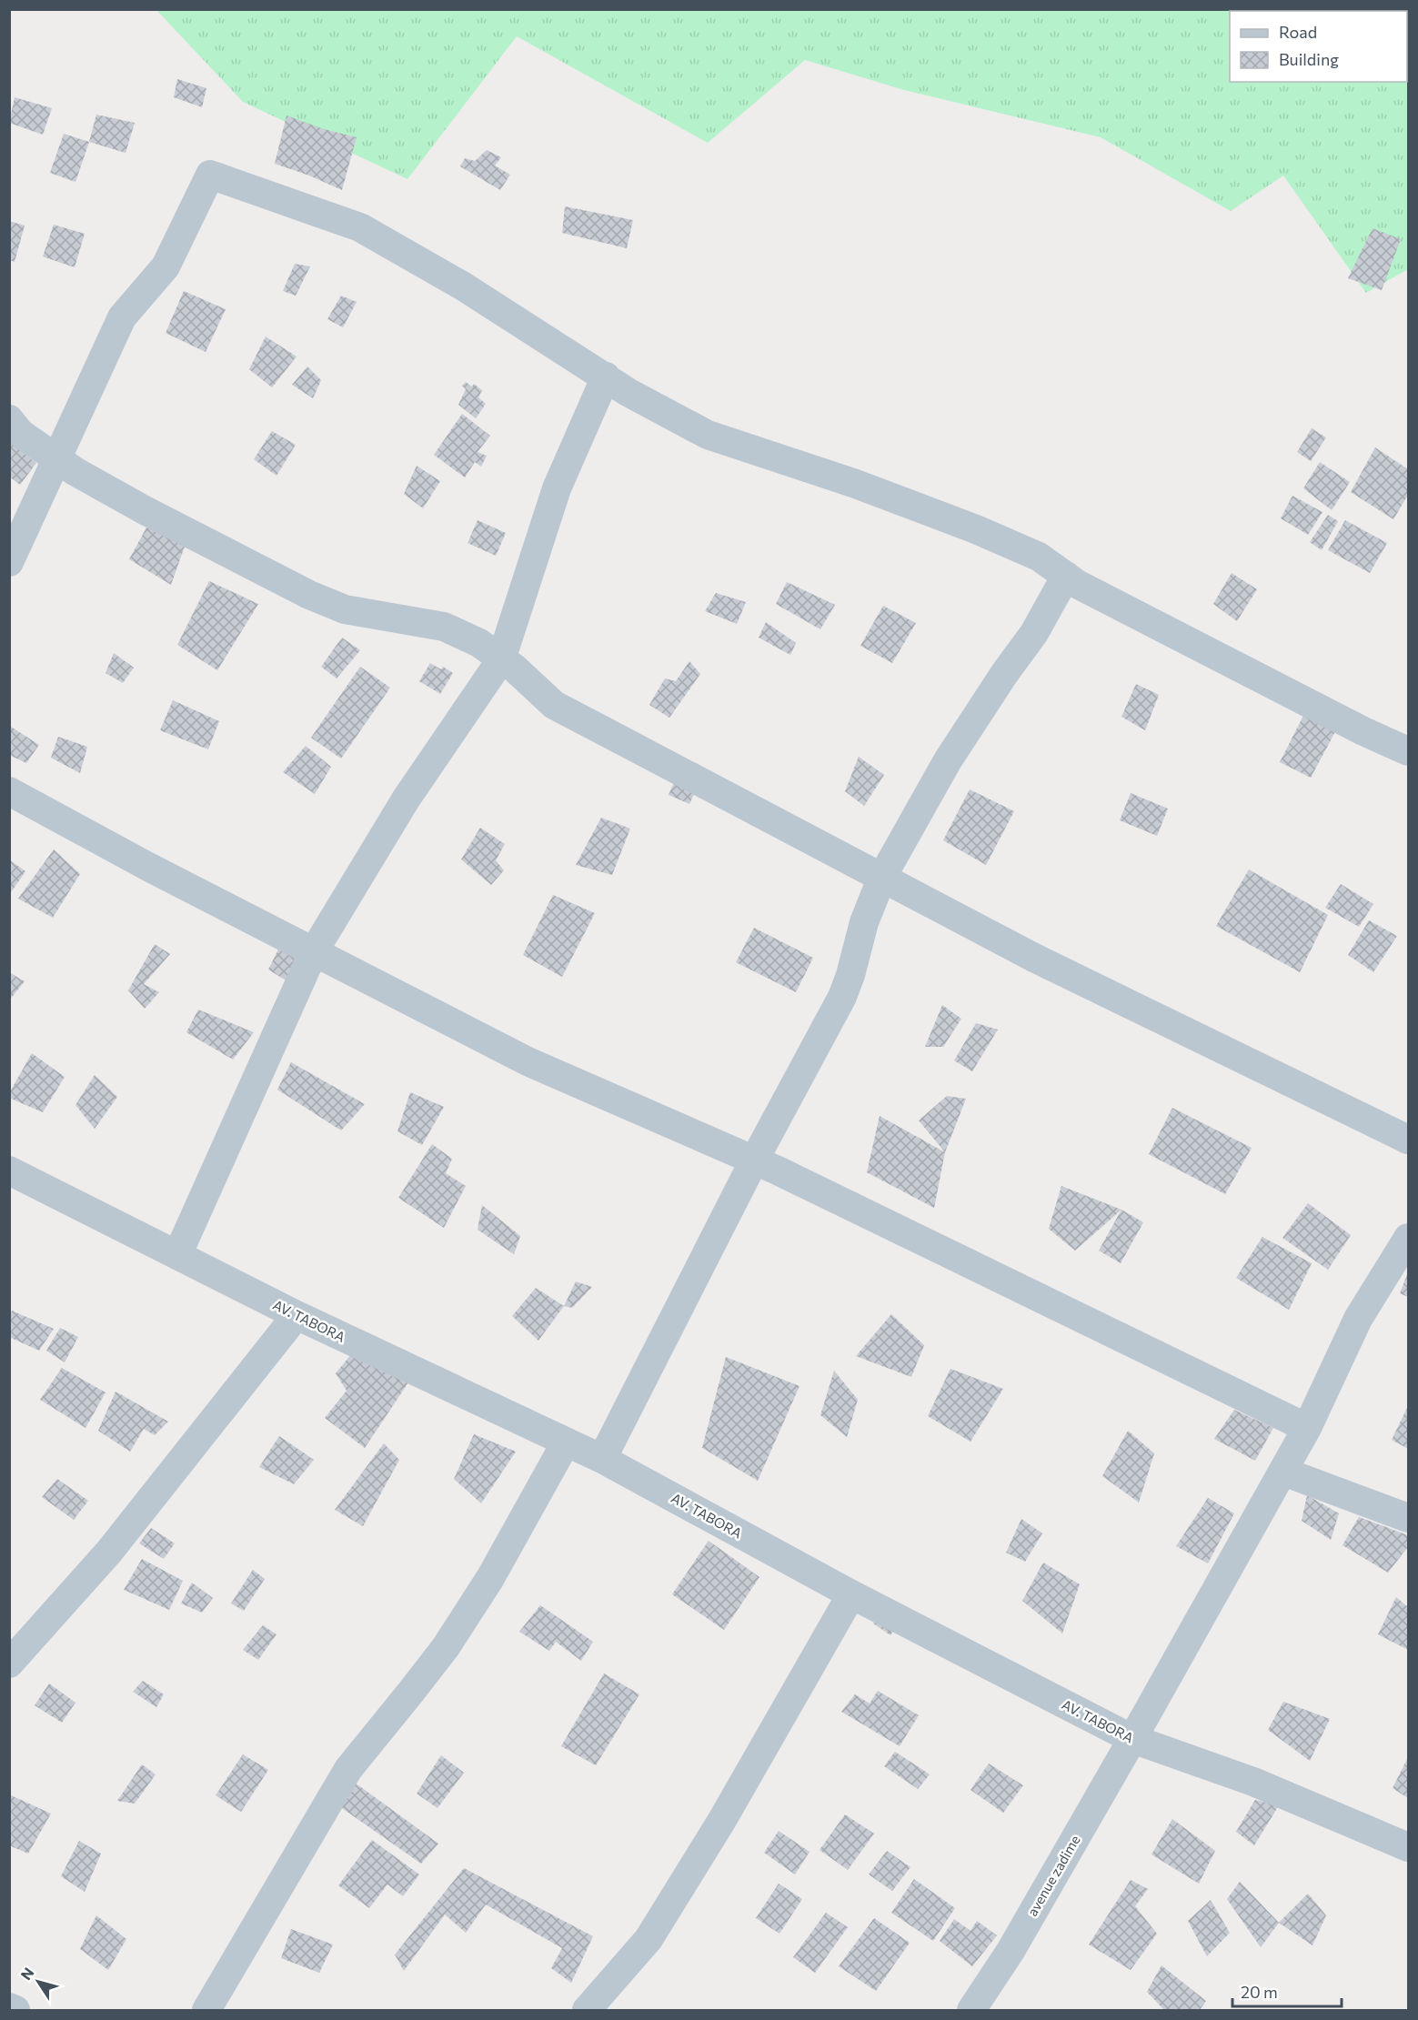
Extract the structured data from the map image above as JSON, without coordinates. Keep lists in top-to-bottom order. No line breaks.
{"streets":{"street":["AV. TABORA","avenue zadime"]},"crossings":[["AV. TABORA","avenue zadime"]],"legend":["Road","Building"],"scale_bar":"20 m","north":"top left"}
